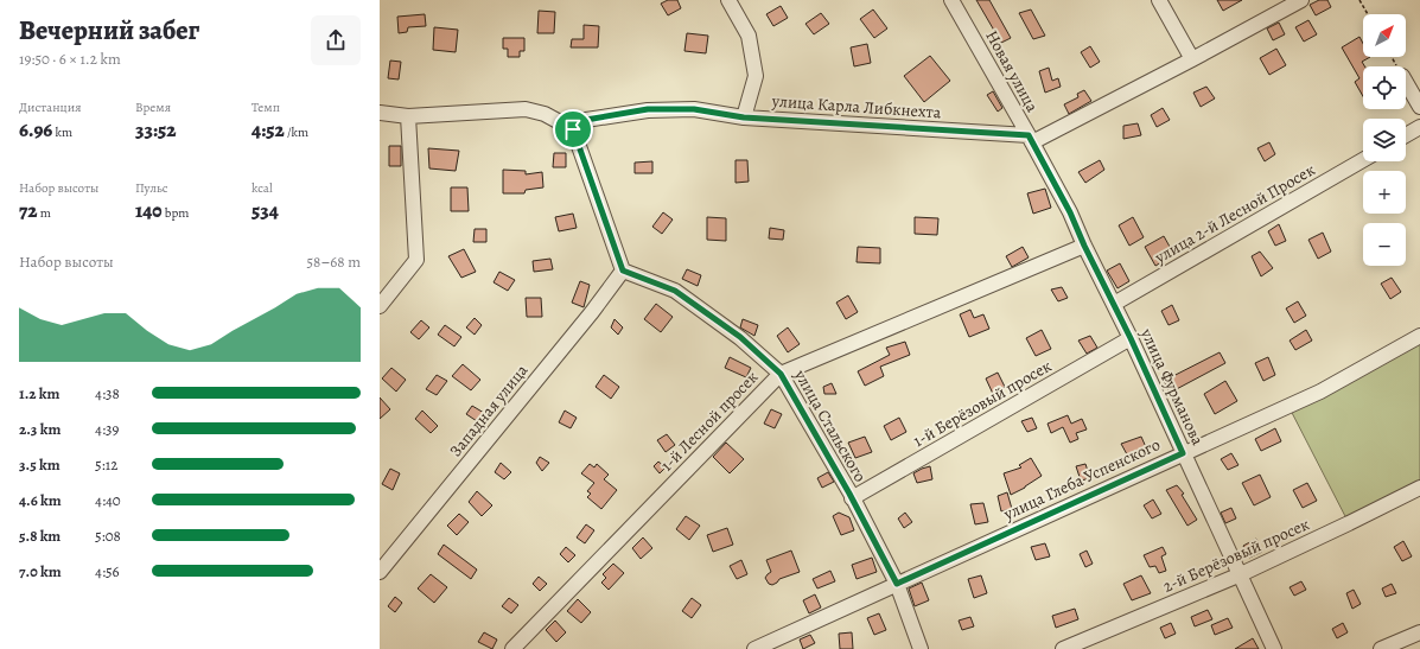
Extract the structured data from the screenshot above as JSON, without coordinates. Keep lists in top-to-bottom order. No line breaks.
{"streets":{"street":["Новая улица","улица Карла Либкнехта","улица 2-й Лесной Просек","улица Фурманова","1-й Берёзовый просек","Западная улица","1-й Лесной просек","улица Стальского","улица Глеба Успенского","2-й Берёзовый просек"]},"crossings":[["Новая улица","улица Карла Либкнехта"],["Новая улица","улица Фурманова"],["улица Карла Либкнехта","улица Фурманова"],["улица 2-й Лесной Просек","улица Фурманова"],["улица Фурманова","1-й Берёзовый просек"],["улица Фурманова","1-й Лесной просек"],["улица Фурманова","улица Глеба Успенского"],["улица Фурманова","2-й Берёзовый просек"],["1-й Берёзовый просек","улица Стальского"],["Западная улица","улица Стальского"],["1-й Лесной просек","улица Стальского"],["улица Стальского","улица Глеба Успенского"]],"north":"top right","page":{"heading":["Вечерний забег","19:50 · 6 × 1.2 km"],"map_buttons":["+","−"],"stats":[["Дистанция","6.96 km"],["Время","33:52"],["Темп","4:52 /km"],["Набор высоты","72 m"],["Пульс","140 bpm"],["kcal","534"]],"chart":["Набор высоты","58–68 m"],"list":[{"name":"1.2 km","note":"4:38"},{"name":"2.3 km","note":"4:39"},{"name":"3.5 km","note":"5:12"},{"name":"4.6 km","note":"4:40"},{"name":"5.8 km","note":"5:08"},{"name":"7.0 km","note":"4:56"}]}}
